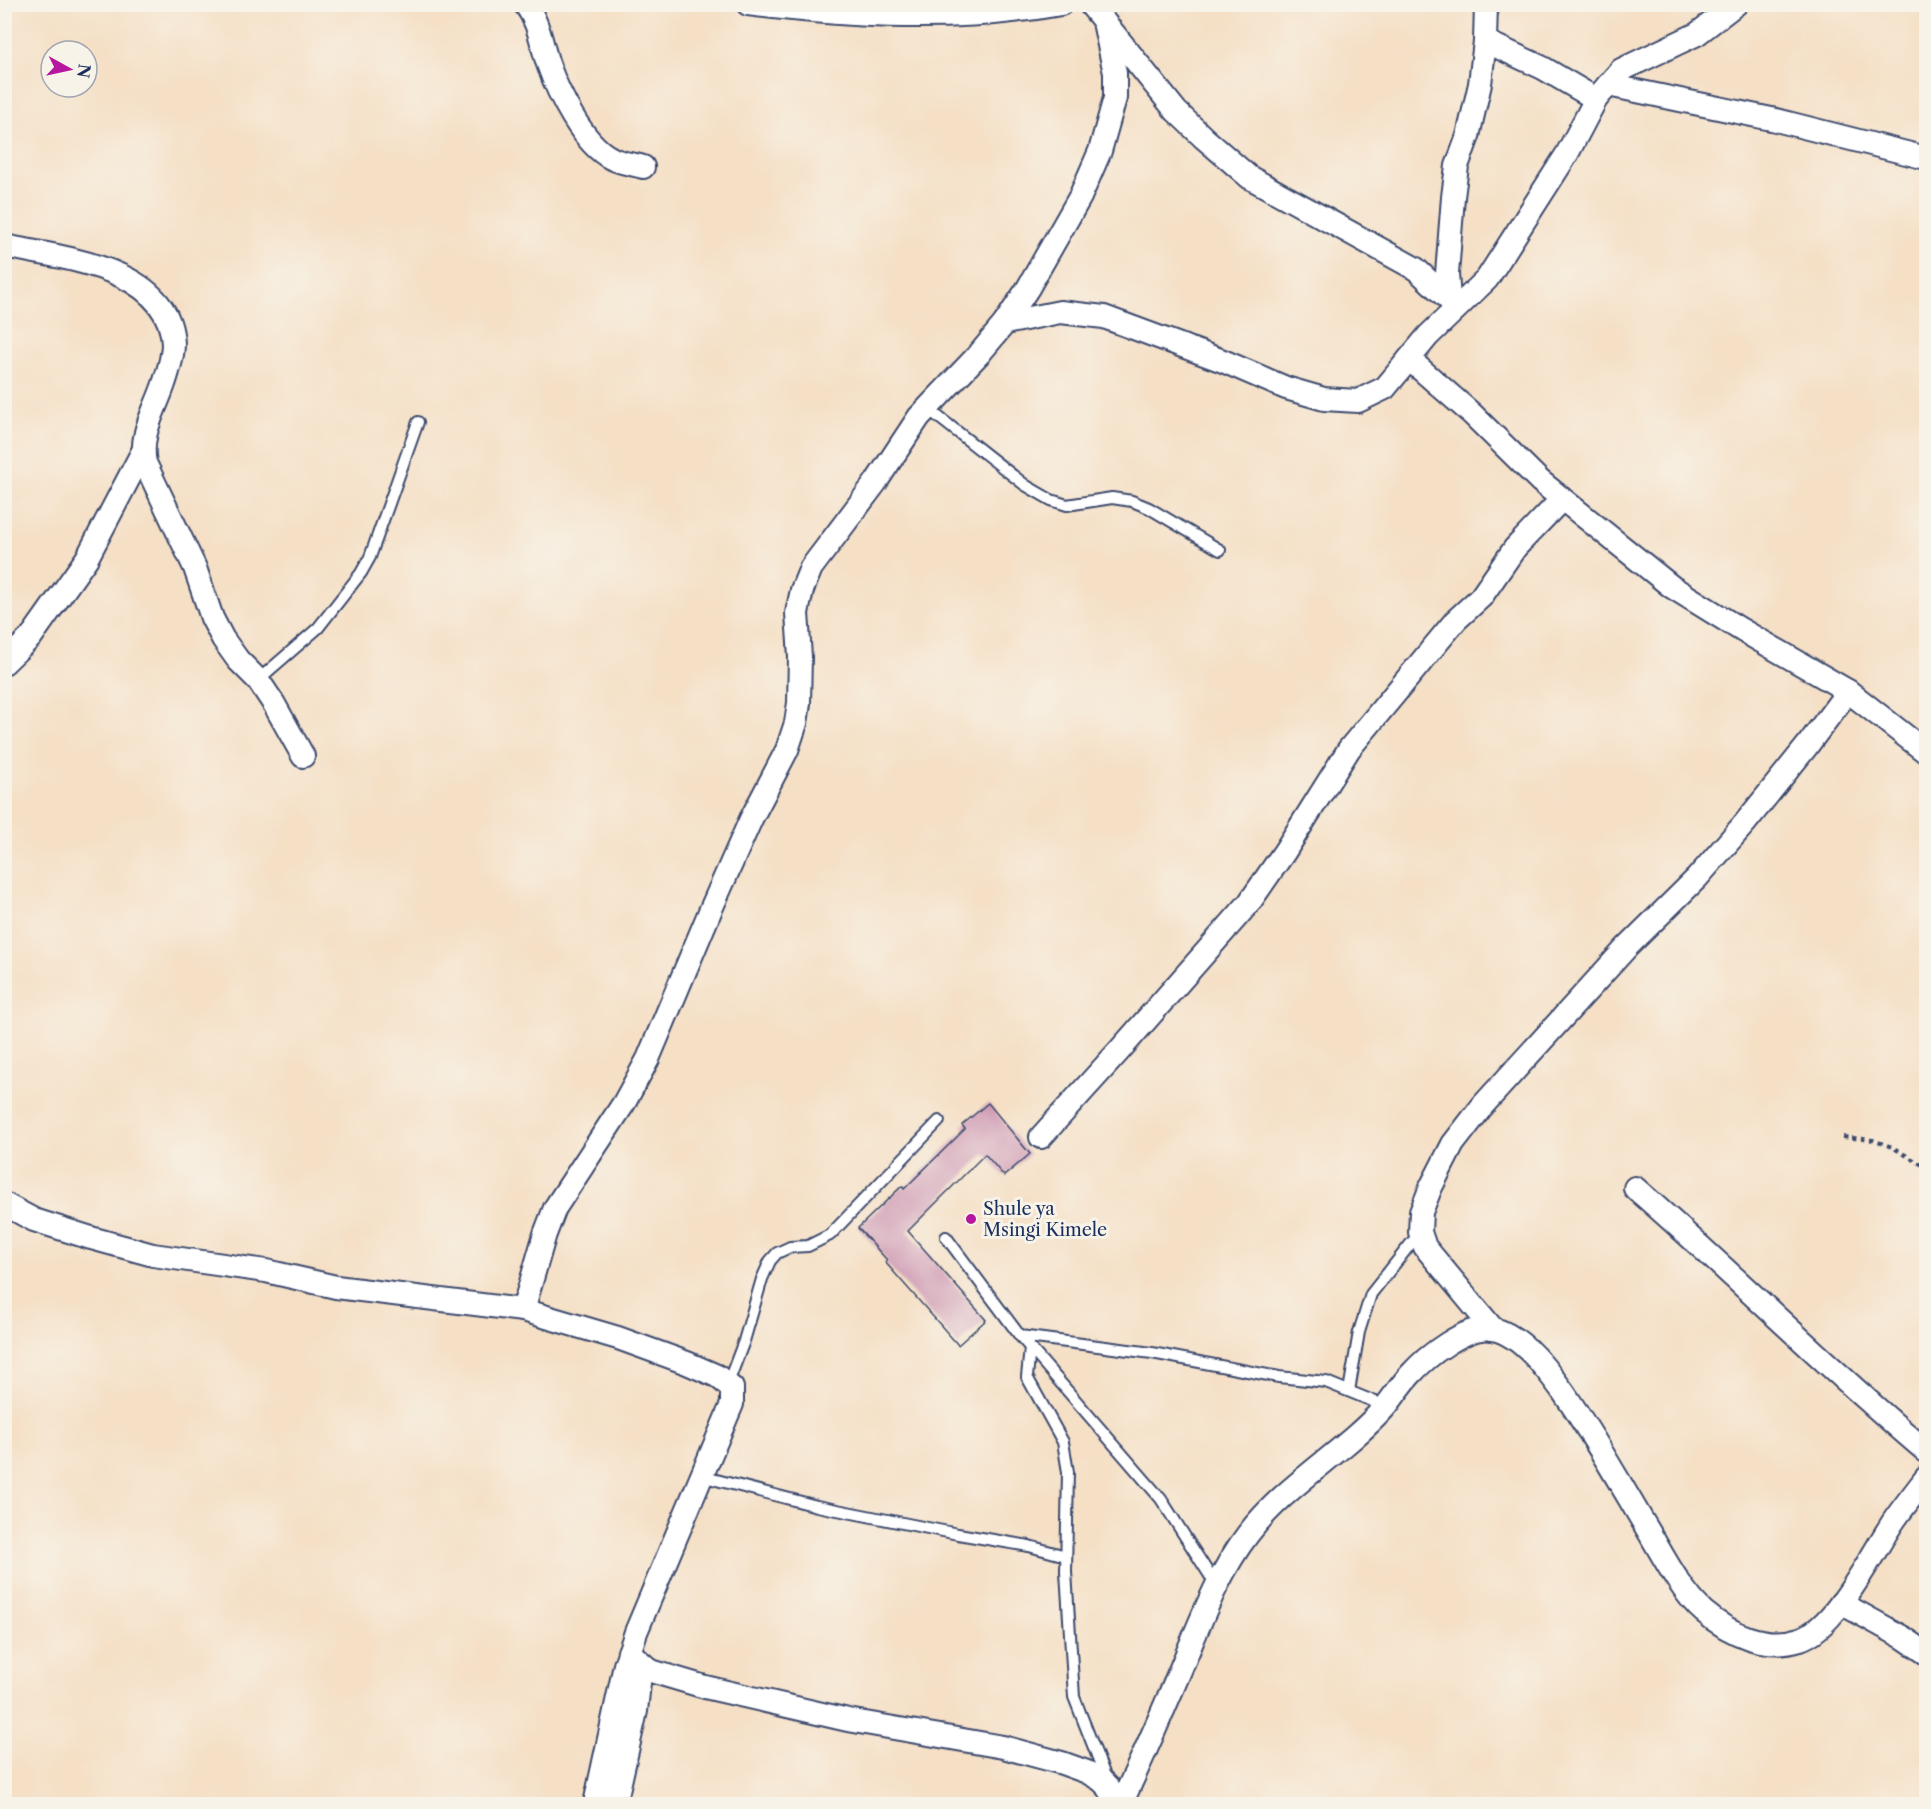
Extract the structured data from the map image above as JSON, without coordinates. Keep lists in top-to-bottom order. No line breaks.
{"places":["Shule ya Msingi Kimele"],"north":"right"}
